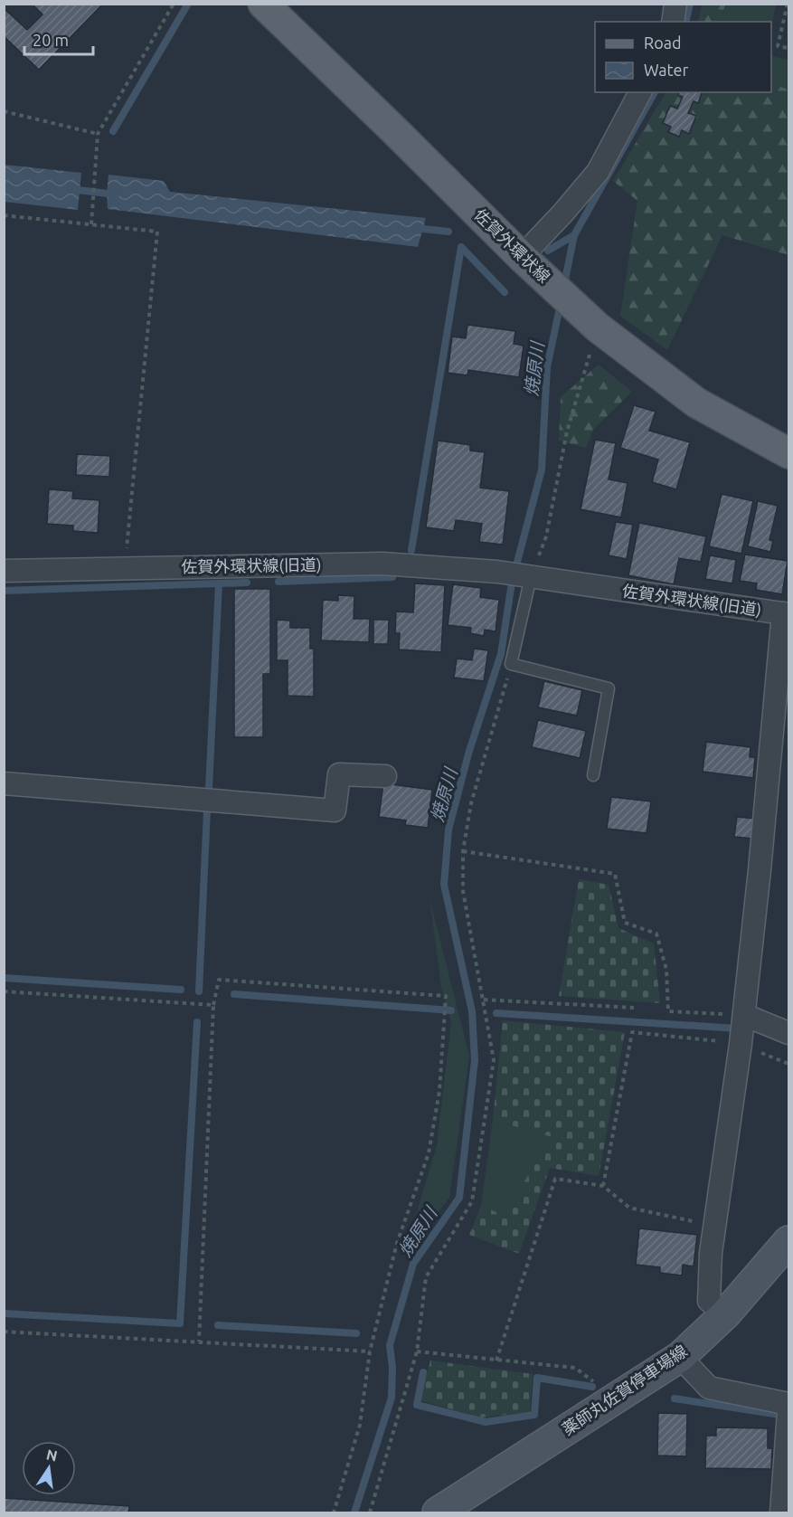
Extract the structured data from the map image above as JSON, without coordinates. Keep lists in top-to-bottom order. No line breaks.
{"streets":{"main road":["佐賀外環状線","薬師丸佐賀停車場線"],"street":["佐賀外環状線(旧道)"]},"water":["焼原川"],"legend":["Road","Water"],"scale_bar":"20 m","north":"top"}
